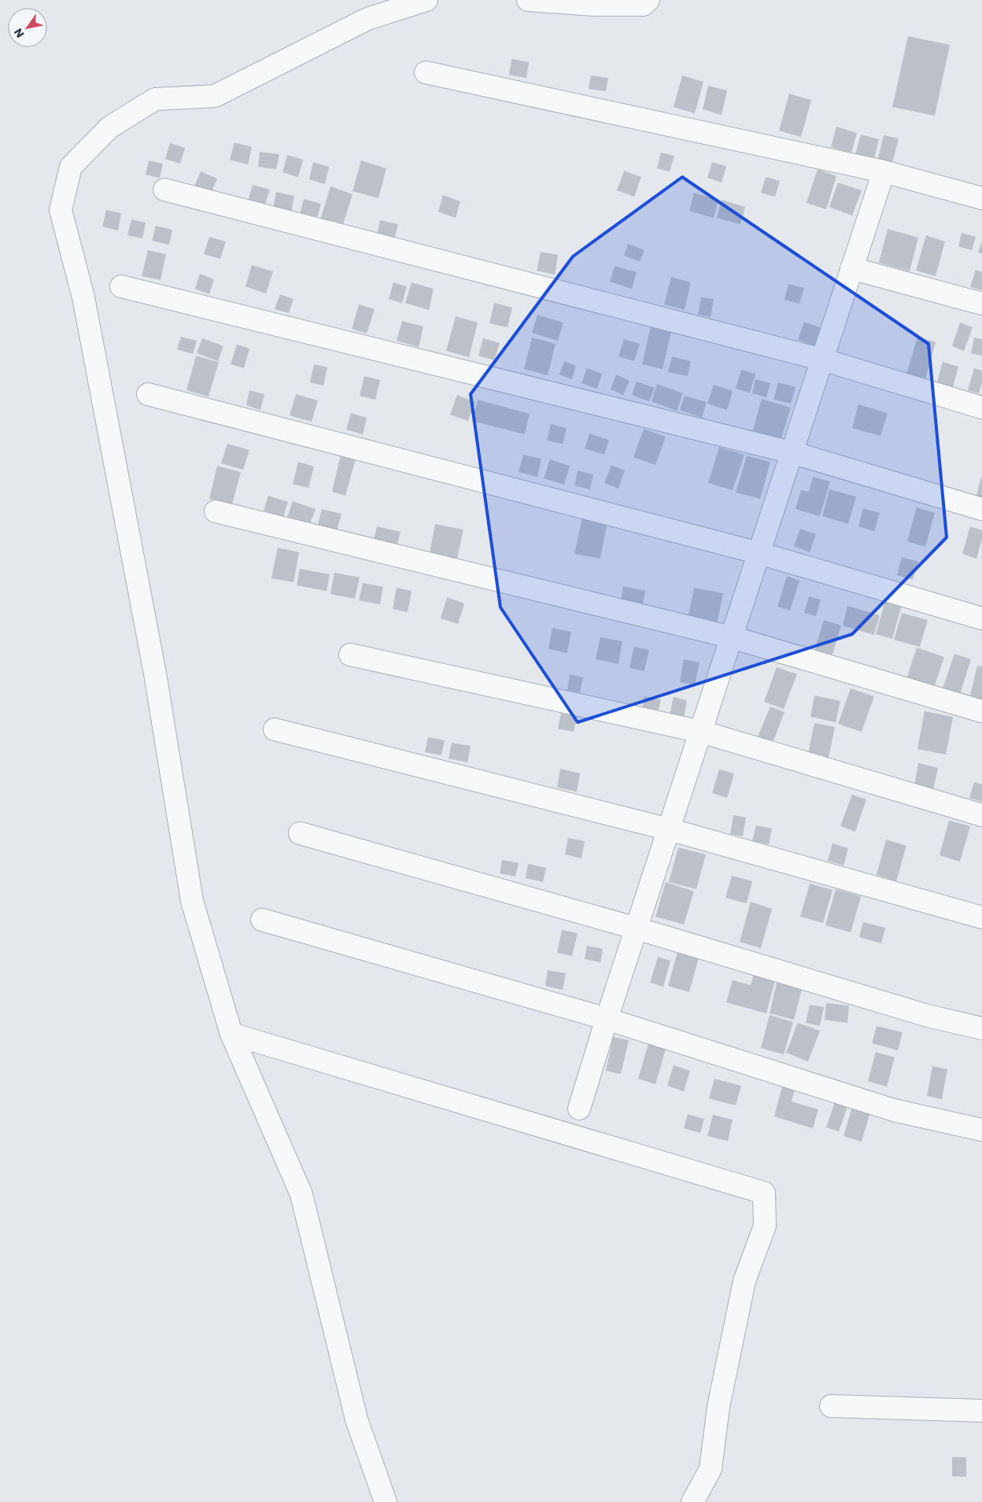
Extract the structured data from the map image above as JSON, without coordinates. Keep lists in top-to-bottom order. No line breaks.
{"north":"bottom left"}
